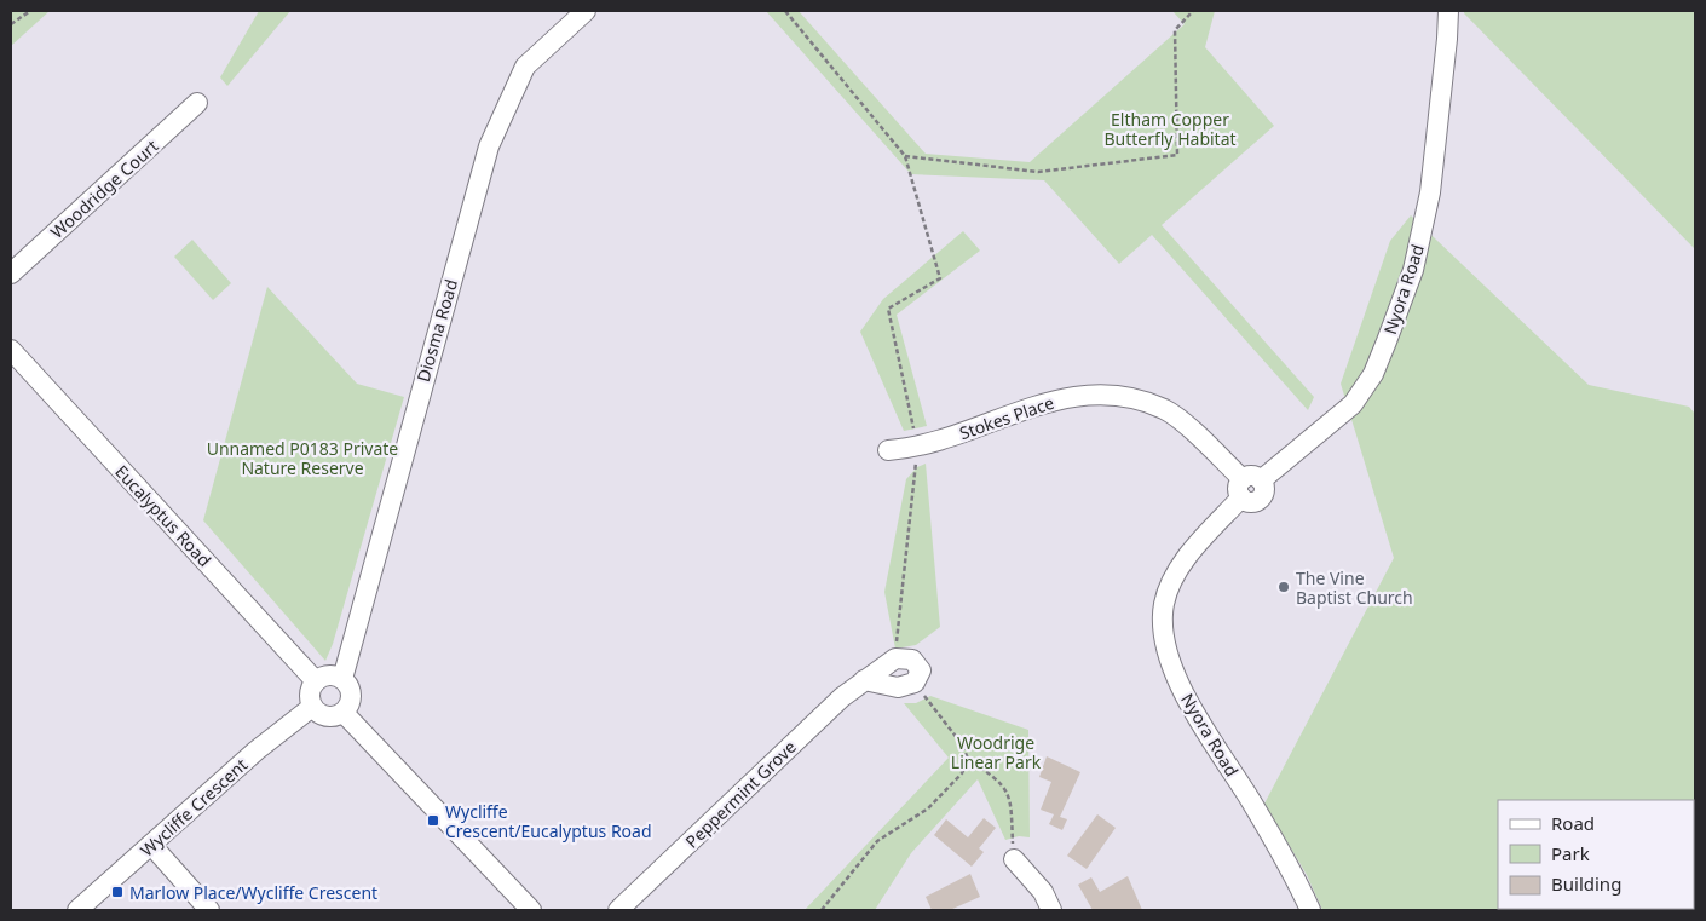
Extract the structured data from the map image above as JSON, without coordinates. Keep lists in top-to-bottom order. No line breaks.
{"streets":{"street":["Woodridge Court","Nyora Road","Diosma Road","Stokes Place","Eucalyptus Road","Peppermint Grove","Wycliffe Crescent"]},"crossings":[["Nyora Road","Stokes Place"],["Diosma Road","Eucalyptus Road"],["Diosma Road","Wycliffe Crescent"],["Eucalyptus Road","Wycliffe Crescent"]],"parks":["Eltham Copper Butterfly Habitat","Unnamed P0183 Private Nature Reserve","Woodrige Linear Park"],"places":{"other":["The Vine Baptist Church"],"transit":["Wycliffe Crescent/Eucalyptus Road","Marlow Place/Wycliffe Crescent"]},"legend":["Road","Park","Building"]}
